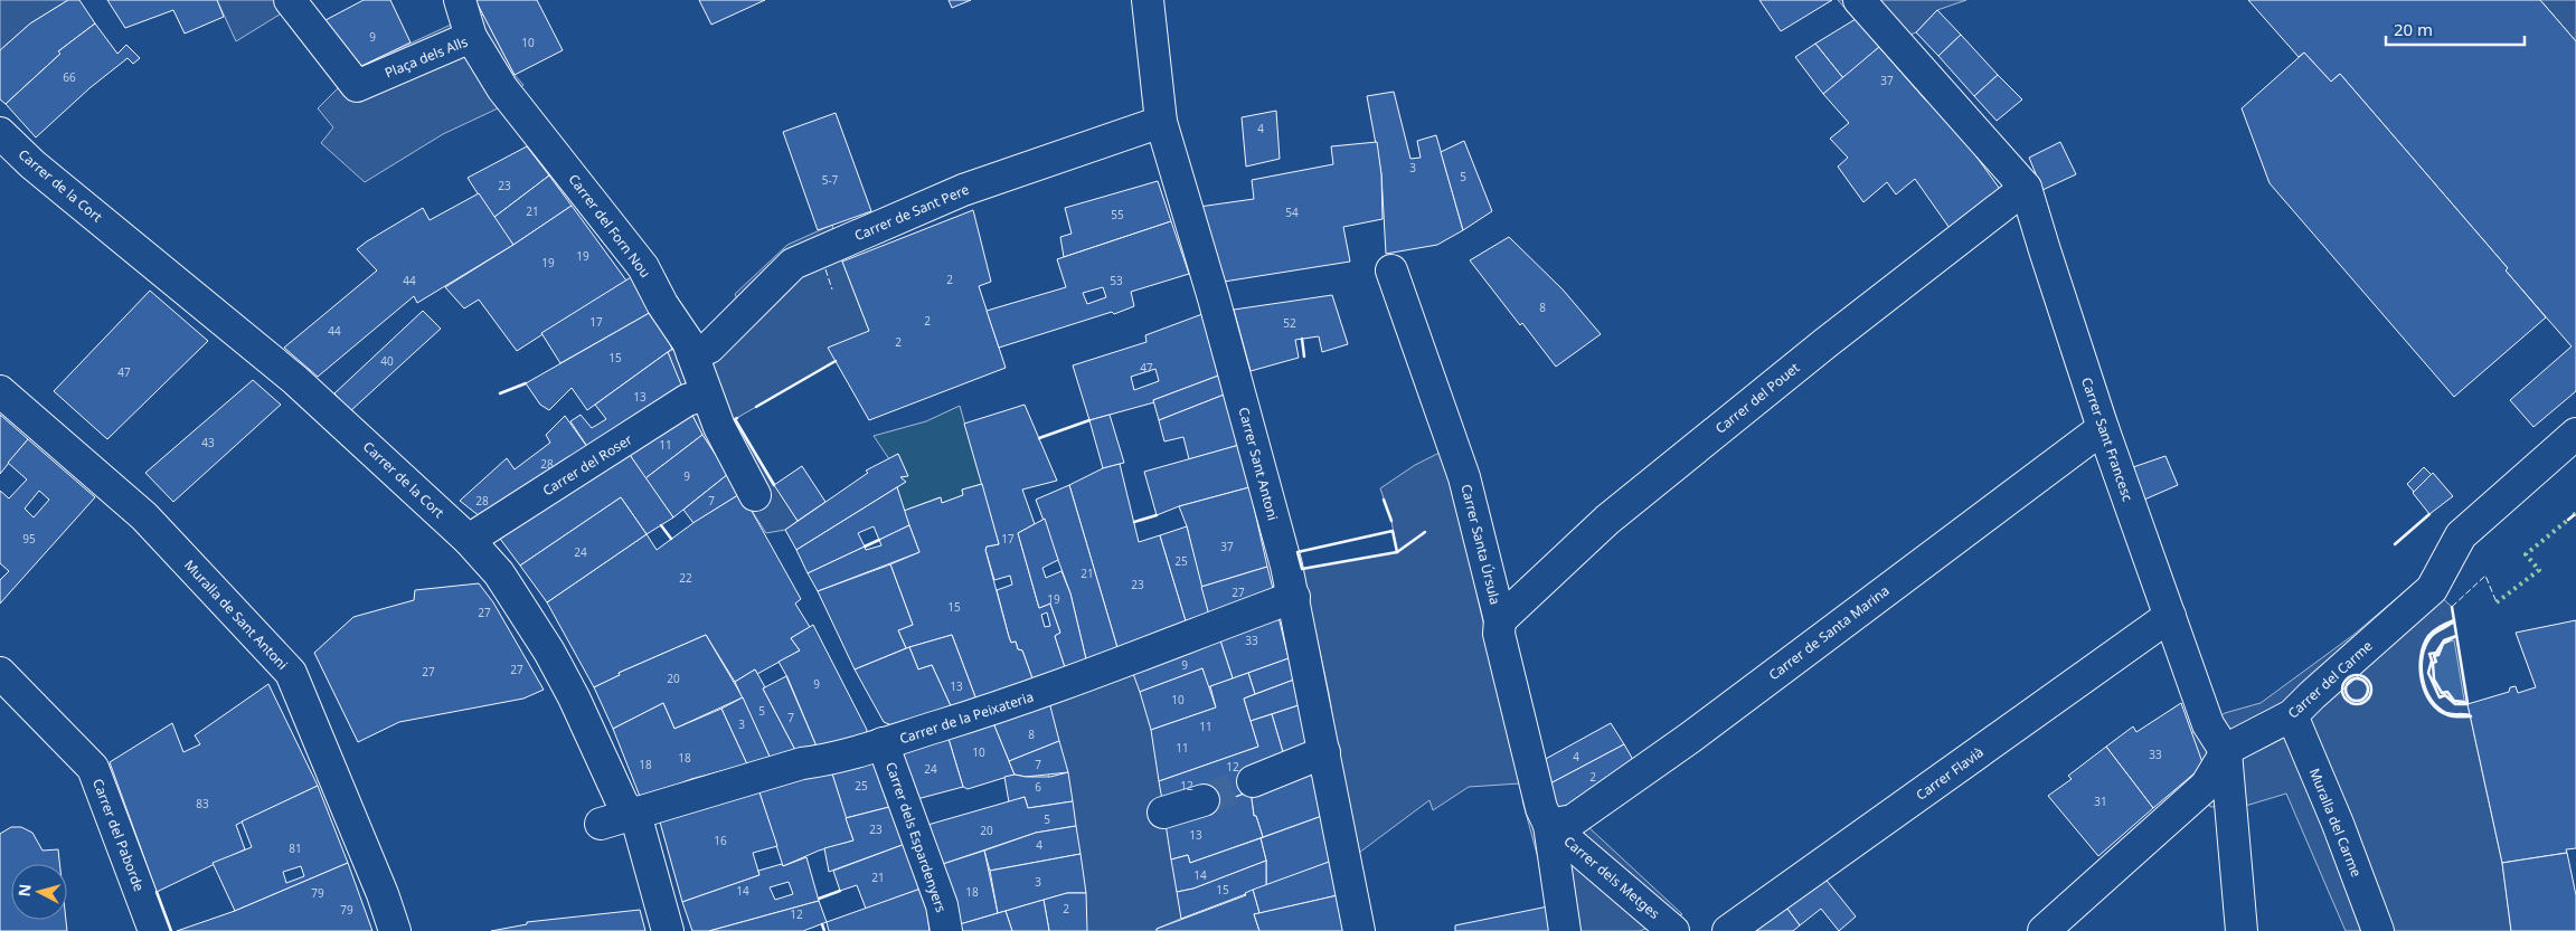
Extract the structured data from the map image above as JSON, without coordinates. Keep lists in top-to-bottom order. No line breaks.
{"streets":{"street":["Plaça dels Alls","Carrer de la Cort","Carrer de Sant Pere","Carrer del Forn Nou","Carrer del Pouet","Carrer Sant Francesc","Carrer Sant Antoni","Carrer del Roser","Carrer Santa Úrsula","Muralla de Sant Antoni","Carrer de Santa Marina","Carrer del Carme","Carrer de la Peixateria","Carrer Flavià","Muralla del Carme","Carrer del Paborde","Carrer dels Espardenyers","Carrer dels Metges"]},"crossings":[["Plaça dels Alls","Carrer del Forn Nou"],["Carrer de la Cort","Carrer del Roser"],["Carrer de la Cort","Carrer de la Peixateria"],["Carrer de Sant Pere","Carrer del Forn Nou"],["Carrer de Sant Pere","Carrer Sant Antoni"],["Carrer del Forn Nou","Carrer del Roser"],["Carrer del Pouet","Carrer Sant Francesc"],["Carrer del Pouet","Carrer Santa Úrsula"],["Carrer Sant Francesc","Carrer de Santa Marina"],["Carrer Sant Francesc","Carrer del Carme"],["Carrer Sant Francesc","Carrer Flavià"],["Carrer Sant Antoni","Carrer de la Peixateria"],["Carrer Santa Úrsula","Carrer de Santa Marina"],["Carrer Santa Úrsula","Carrer dels Metges"],["Carrer de Santa Marina","Carrer dels Metges"],["Carrer del Carme","Muralla del Carme"],["Carrer de la Peixateria","Carrer dels Espardenyers"]],"house_numbers":["9","10","66","37","4","3","5","5-7","23","21","54","55","19","19","2","44","53","8","2","17","52","44","2","15","40","47","47","13","43","11","28","9","28","7","95","17","37","24","25","21","22","23","27","19","15","27","33","9","27","27","20","9","13","10","5","7","3","11","8","11","10","33","4","18","18","7","12","24","2","25","12","6","31","83","5","23","20","13","16","4","81","14","21","3","15","14","18","79","2","79","12"],"scale_bar":"20 m","north":"left"}
